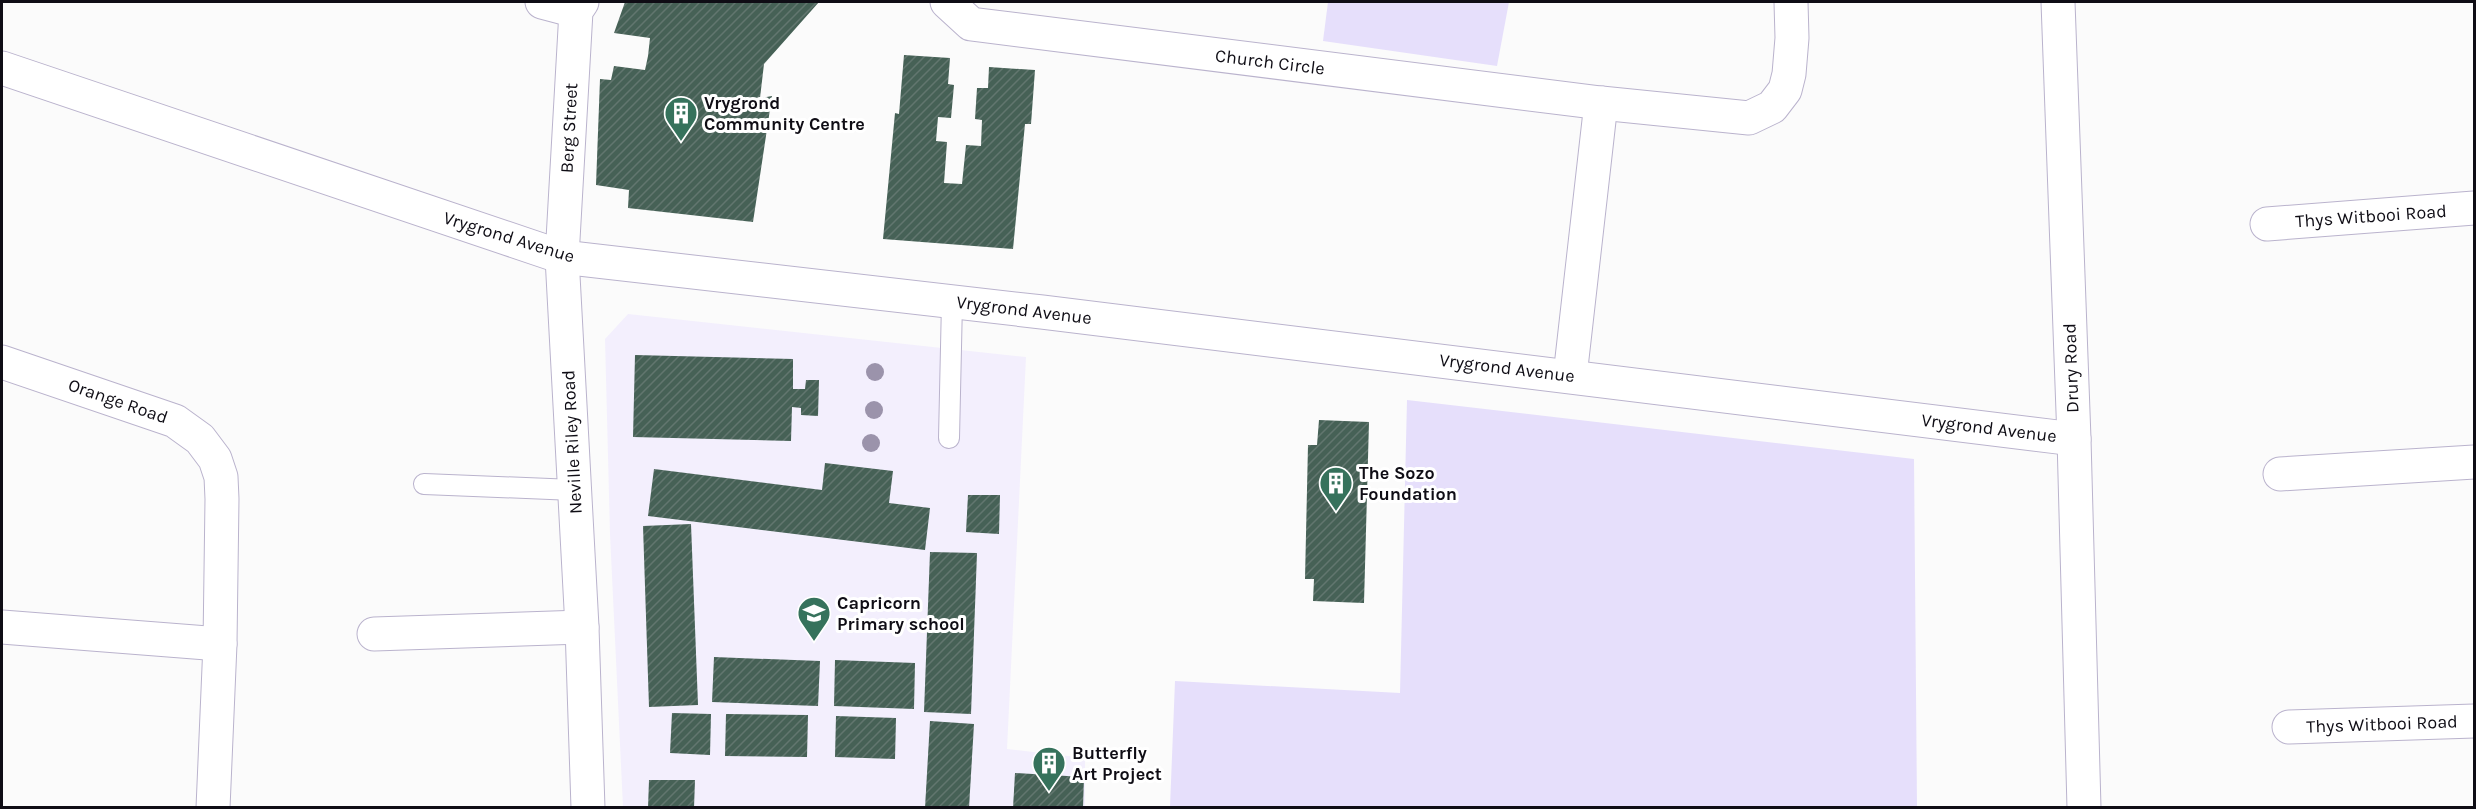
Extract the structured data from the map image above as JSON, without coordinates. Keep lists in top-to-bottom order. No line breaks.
{"streets":{"street":["Church Circle","Berg Street","Thys Witbooi Road","Vrygrond Avenue","Drury Road","Orange Road","Neville Riley Road"]},"crossings":[["Berg Street","Vrygrond Avenue"],["Berg Street","Neville Riley Road"],["Vrygrond Avenue","Drury Road"],["Vrygrond Avenue","Neville Riley Road"]],"places":{"building":["Vrygrond Community Centre","The Sozo Foundation","Butterfly Art Project"],"school or university":["Capricorn Primary school"]}}
